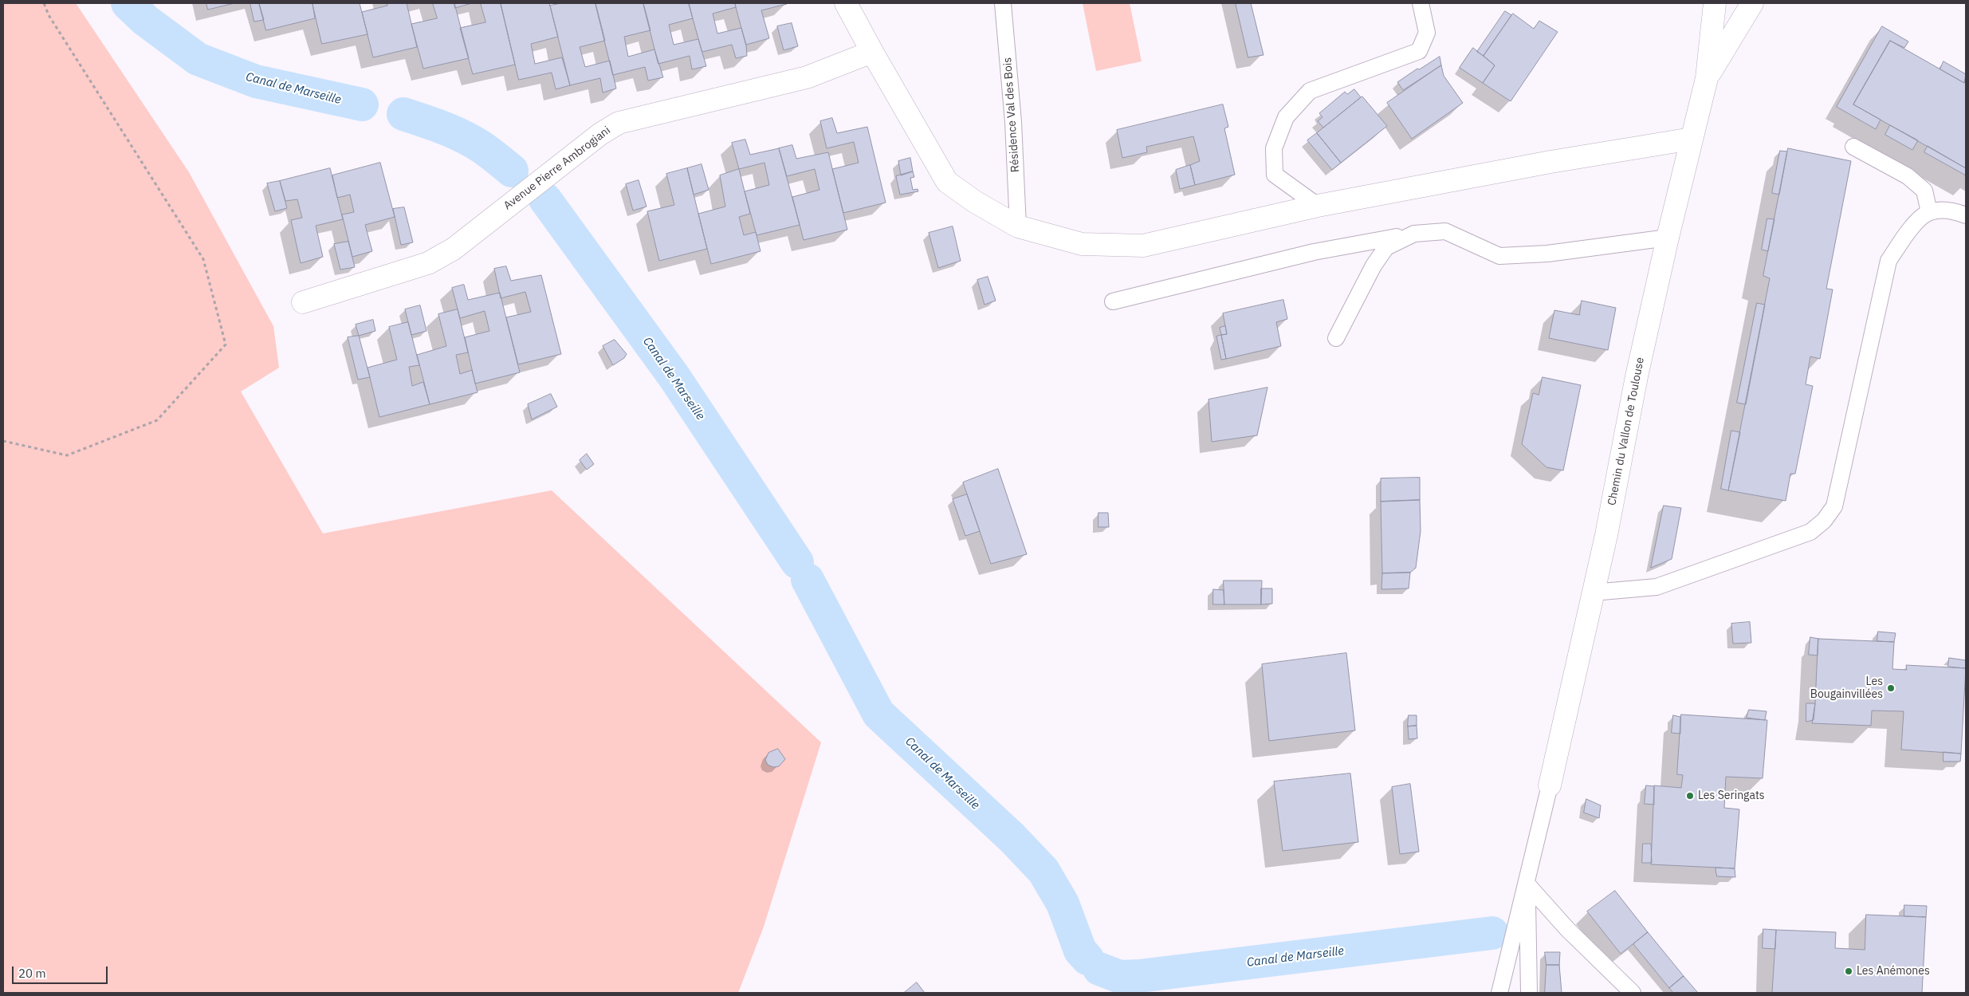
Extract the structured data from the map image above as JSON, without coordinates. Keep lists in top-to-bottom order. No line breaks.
{"streets":{"street":["Avenue Pierre Ambrogiani","Chemin du Vallon de Toulouse"],"lane":["Résidence Val des Bois"]},"water":["Canal de Marseille"],"places":["Les Bougainvillées","Les Seringats","Les Anémones"],"scale_bar":"20 m"}
